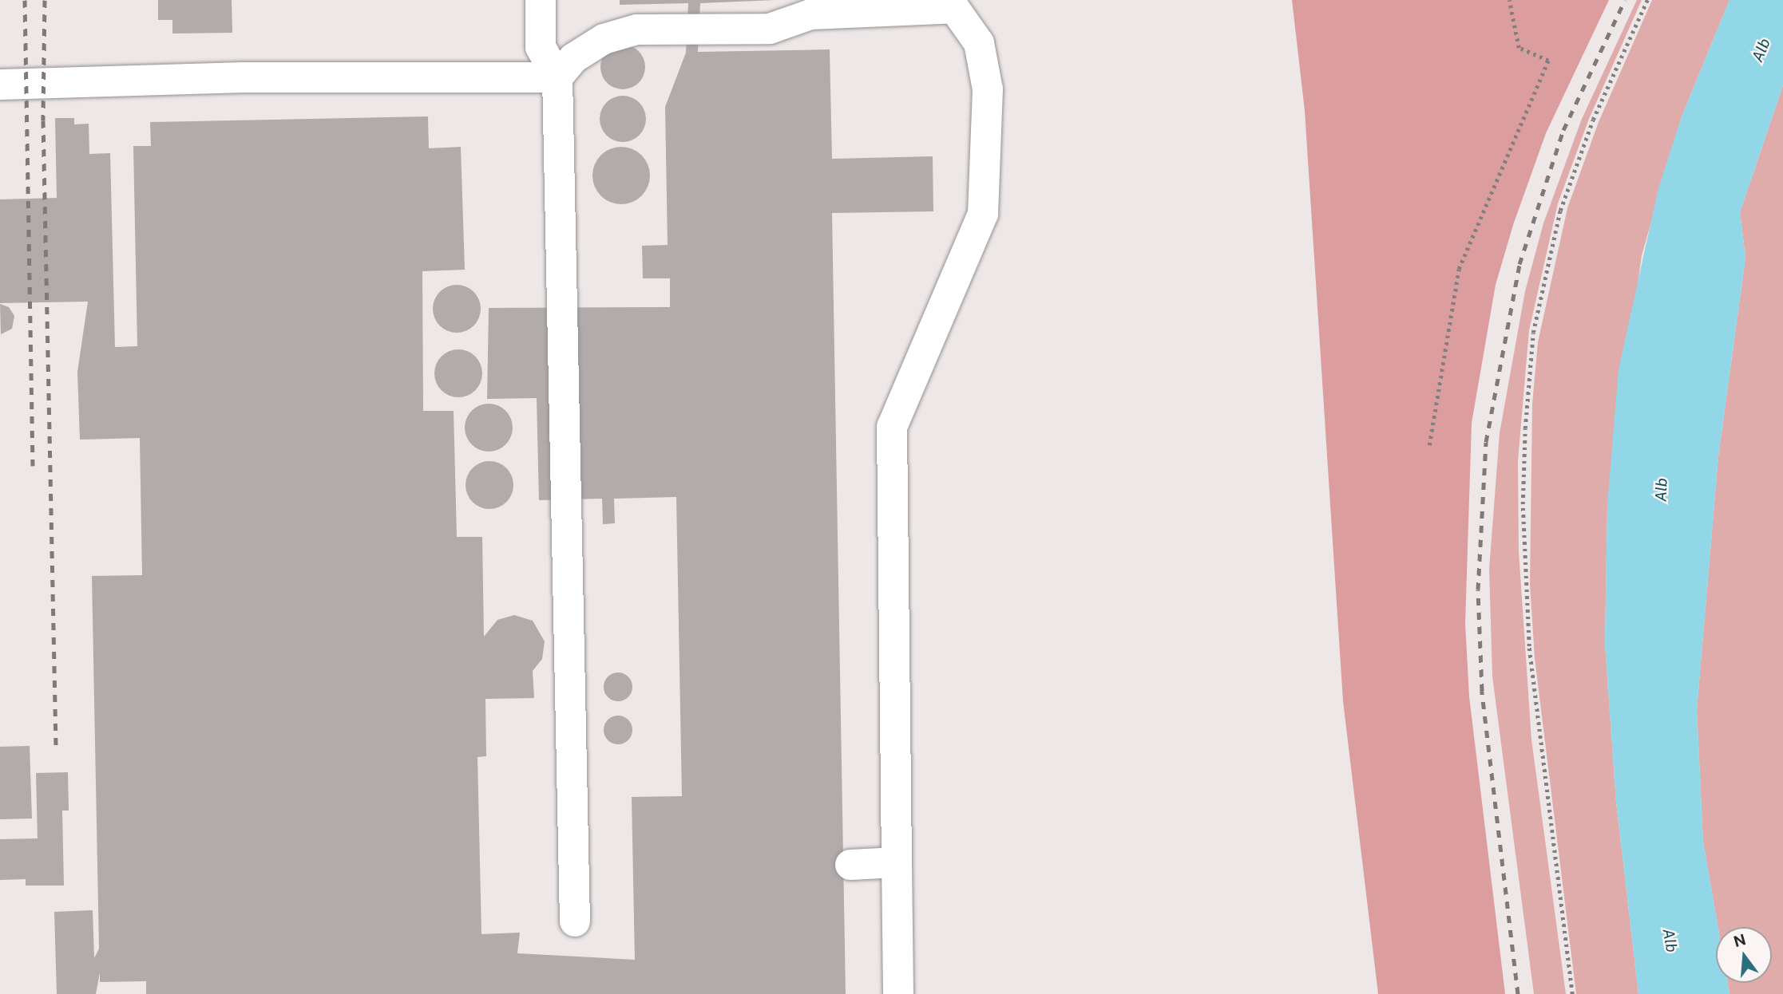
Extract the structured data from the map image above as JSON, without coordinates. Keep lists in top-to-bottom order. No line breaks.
{"water":["Alb"],"north":"top"}
